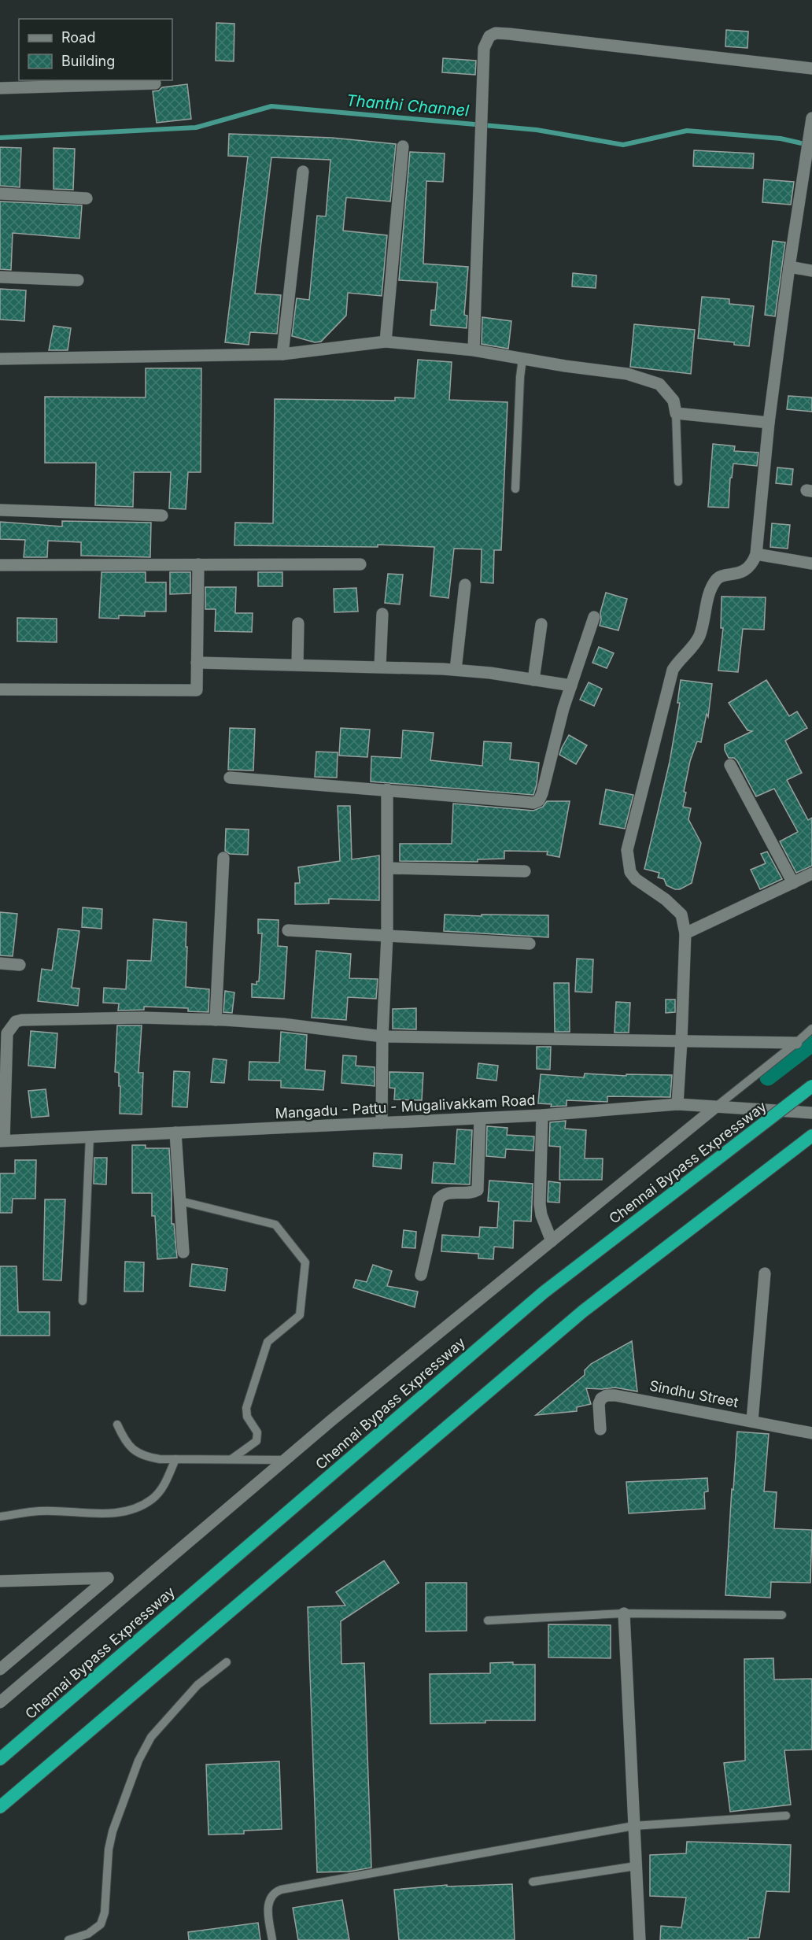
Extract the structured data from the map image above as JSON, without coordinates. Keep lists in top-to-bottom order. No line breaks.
{"streets":{"highway":["Chennai Bypass Expressway"],"street":["Mangadu - Pattu - Mugalivakkam Road","Sindhu Street"]},"water":["Thanthi Channel"],"legend":["Road","Building"]}
